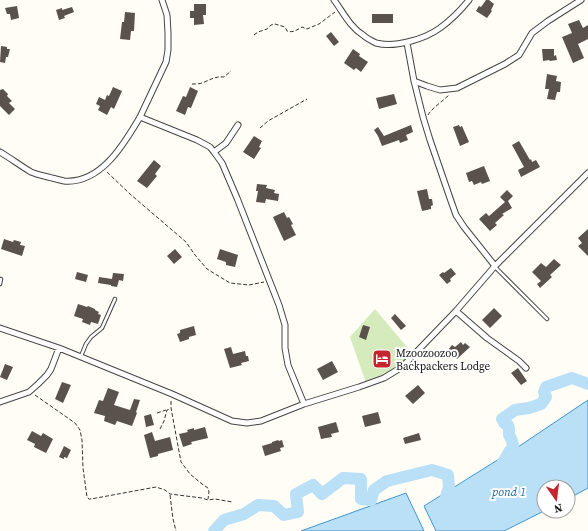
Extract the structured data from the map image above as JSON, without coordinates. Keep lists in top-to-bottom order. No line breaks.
{"water":["pond 1"],"places":{"hotel":["Mzoozoozoo Backpackers Lodge"]},"north":"bottom"}
